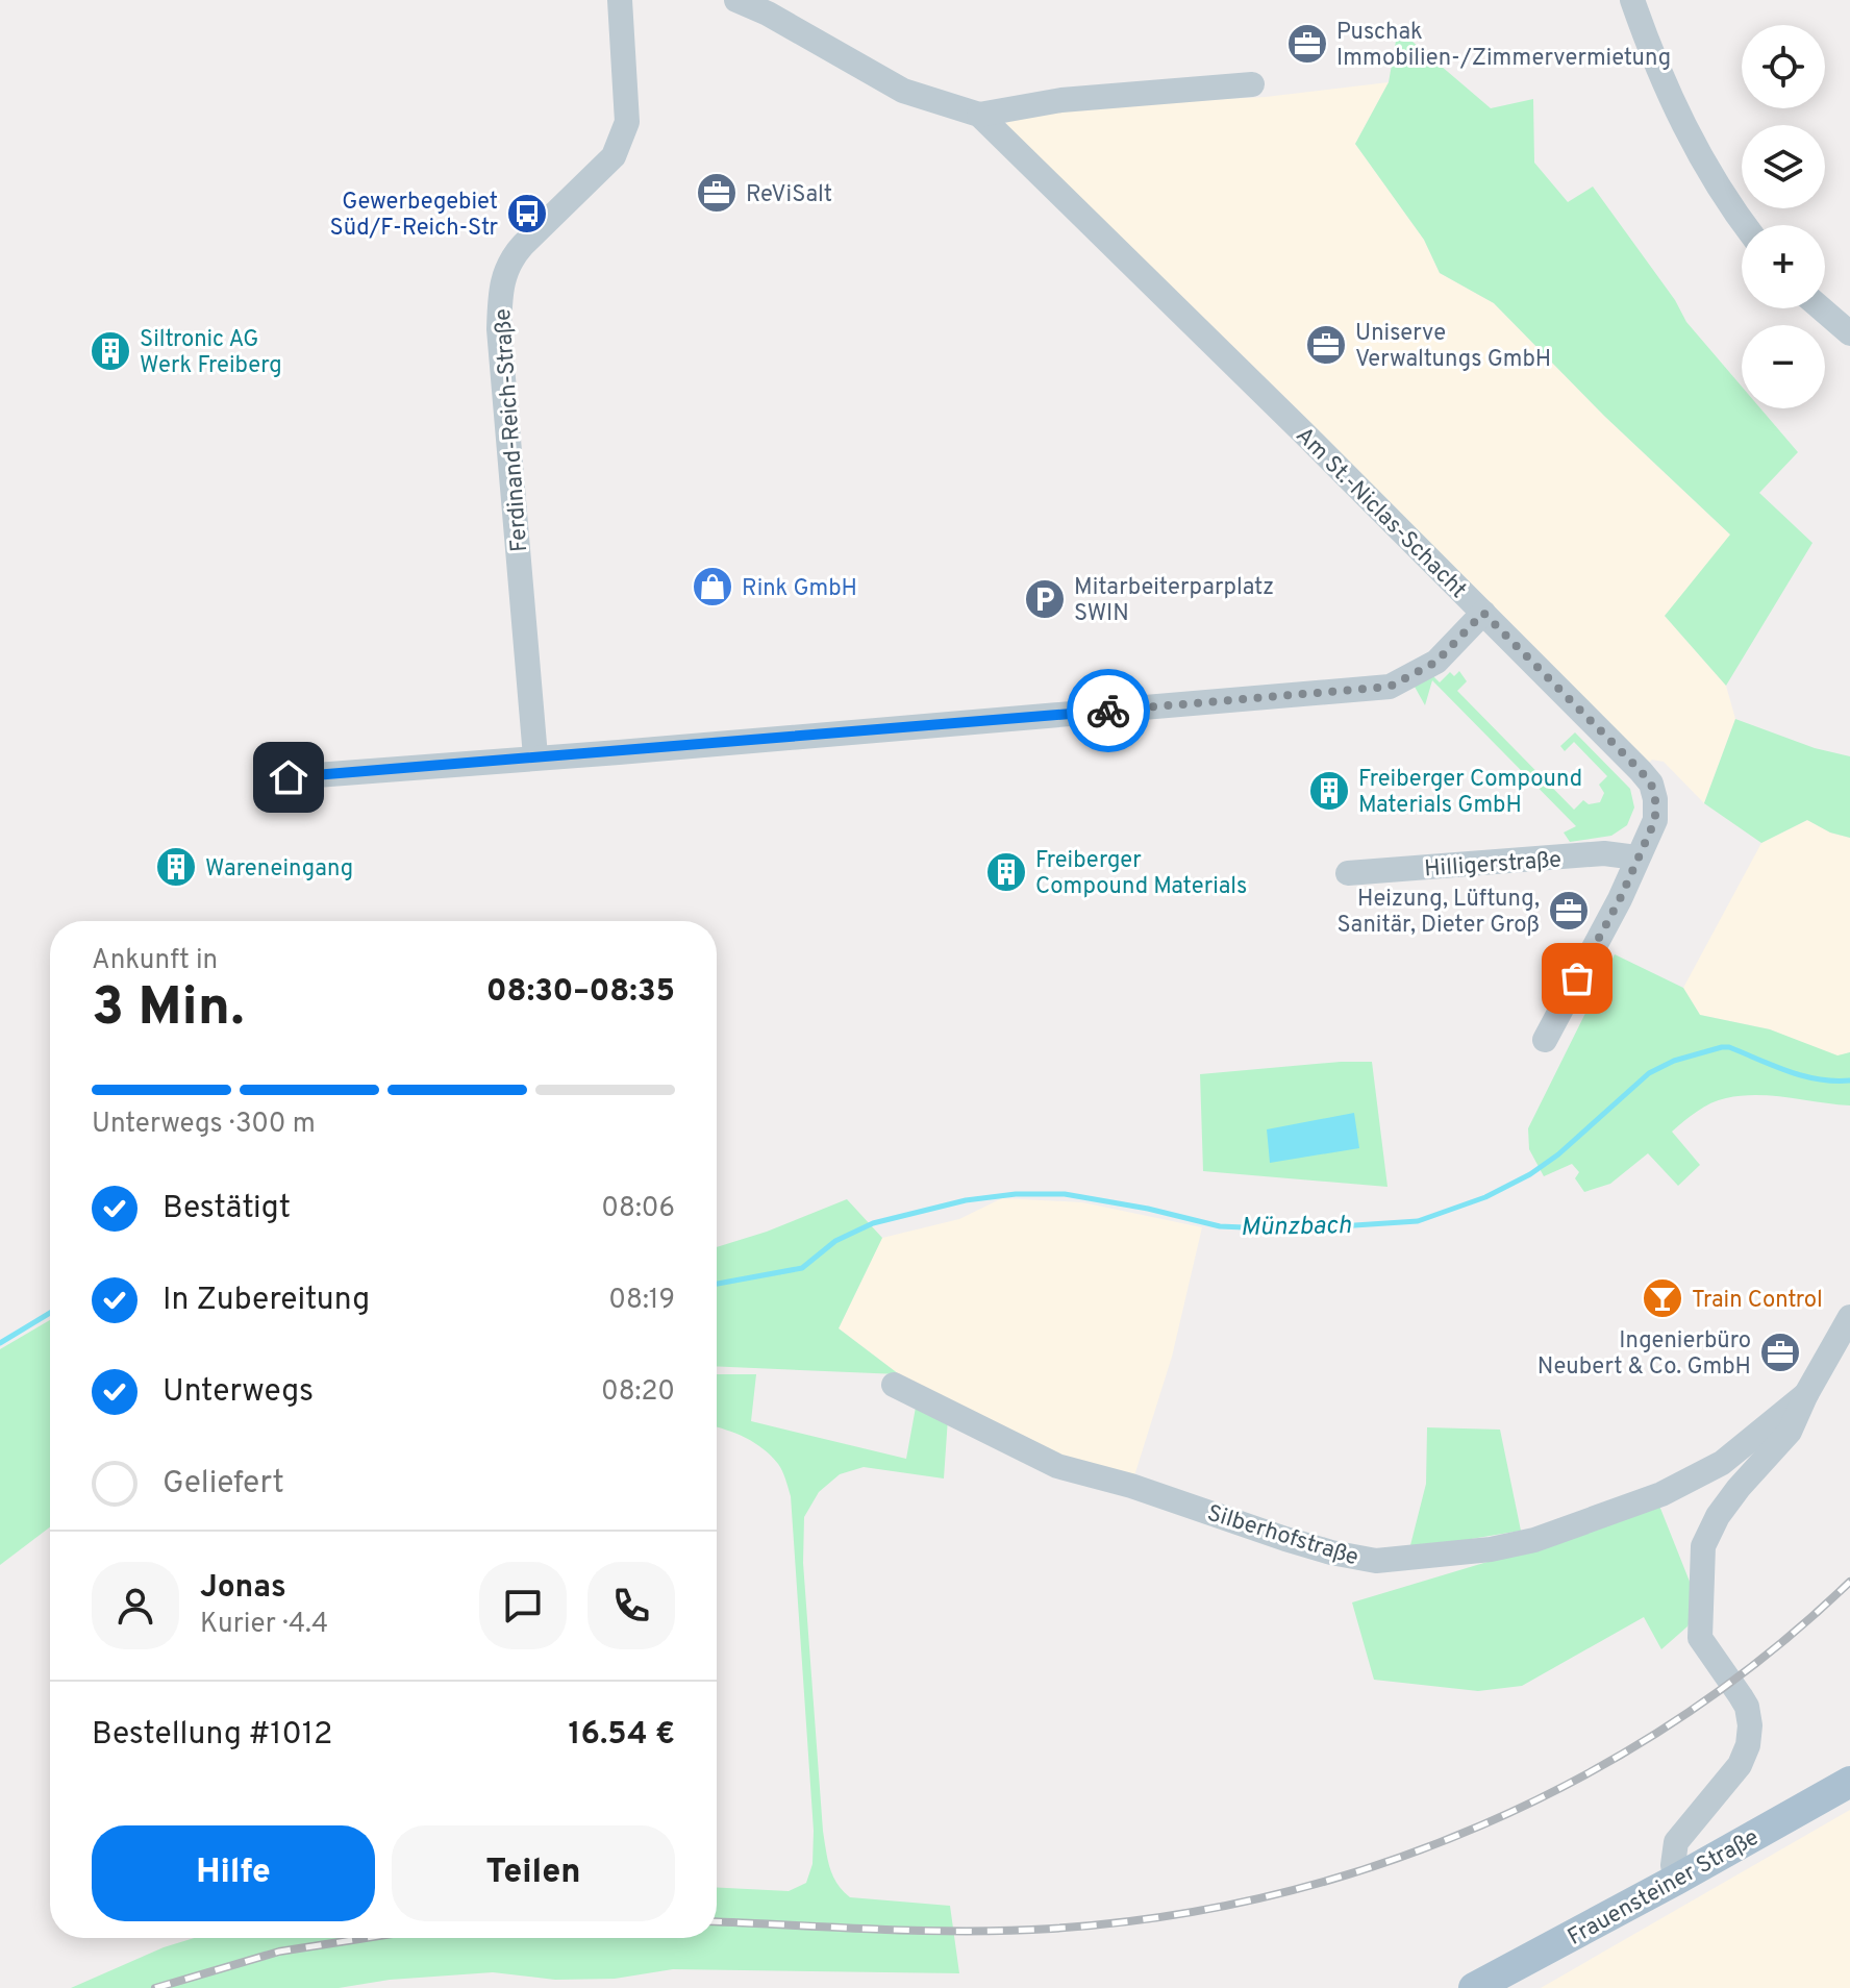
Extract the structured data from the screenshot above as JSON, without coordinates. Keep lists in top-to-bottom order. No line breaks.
{"streets":{"main road":["Frauensteiner Straße"],"street":["Ferdinand-Reich-Straße","Am St.-Niclas-Schacht","Hilligerstraße","Silberhofstraße"]},"crossings":[["Am St.-Niclas-Schacht","Hilligerstraße"],["Silberhofstraße","Frauensteiner Straße"]],"water":["Münzbach"],"places":{"office":["Puschak Immobilien-/Zimmervermietung","ReViSalt","Uniserve Verwaltungs GmbH","Heizung, Lüftung, Sanitär, Dieter Groß","Ingenierbüro Neubert & Co. GmbH"],"bus stop":["Gewerbegebiet Süd/F-Reich-Str"],"building":["Siltronic AG Werk Freiberg","Freiberger Compound Materials GmbH","Wareneingang","Freiberger Compound Materials"],"shop":["Rink GmbH"],"parking":["Mitarbeiterparplatz SWIN"],"bar":["Train Control"]},"page":{"map_buttons":["+","−"],"heading":["3 Min.","Ankunft in","08:30–08:35"],"panel":["Jonas","Kurier · 4.4","Bestellung #1012","16.54 €"],"bar":"Unterwegs · 300 m","list":[["Bestätigt","08:06"],["In Zubereitung","08:19"],["Unterwegs","08:20"],"Geliefert"],"buttons":["Hilfe","Teilen"]}}
